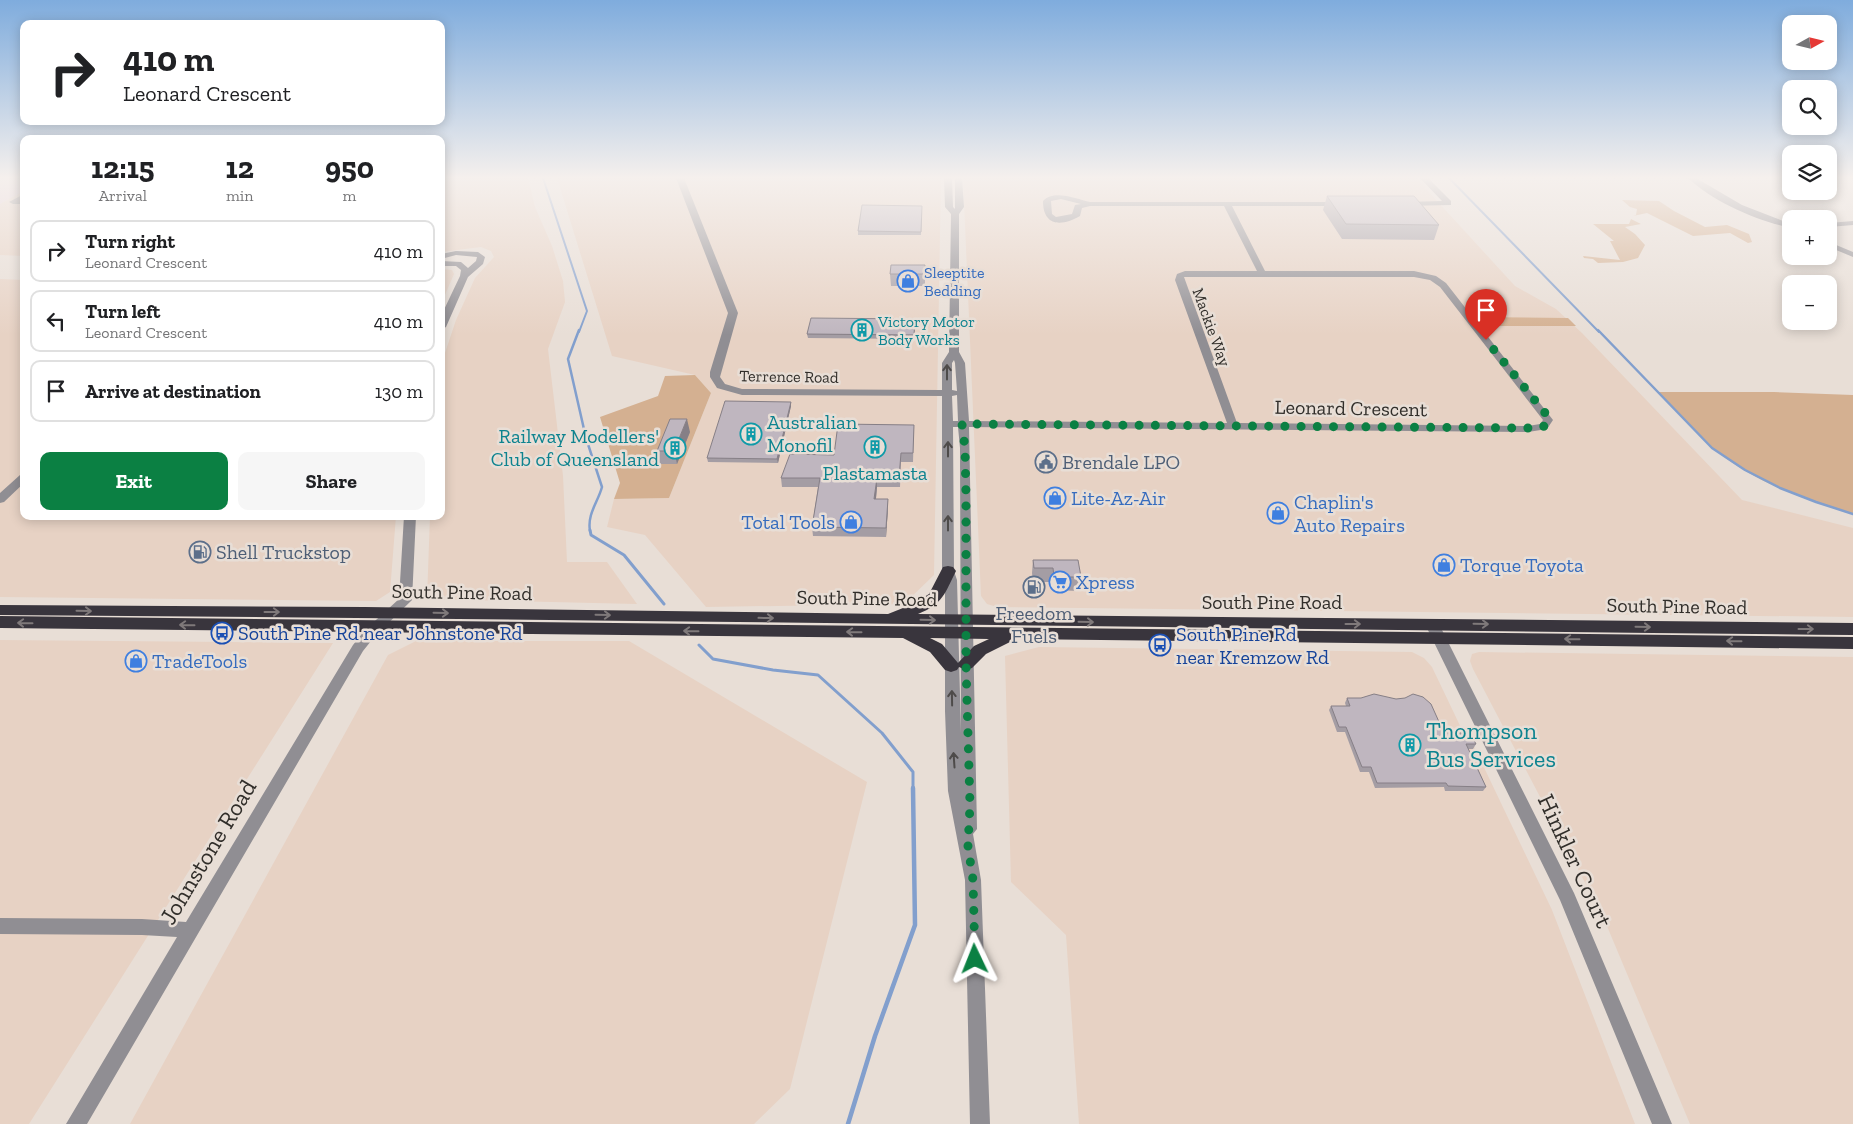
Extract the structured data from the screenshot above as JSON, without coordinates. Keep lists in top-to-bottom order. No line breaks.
{"streets":{"highway":["South Pine Road"],"street":["Mackie Way","Terrence Road","Leonard Crescent","Johnstone Road","Hinkler Court"]},"crossings":[["Mackie Way","Leonard Crescent"],["South Pine Road","Johnstone Road"],["South Pine Road","Hinkler Court"]],"places":{"shop":["Sleeptite Bedding","Lite-Az-Air","Chaplin's Auto Repairs","Total Tools","Torque Toyota","TradeTools"],"building":["Victory Motor Body Works","Australian Monofil","Plastamasta","Railway Modellers' Club of Queensland","Thompson Bus Services"],"public building":["Brendale LPO"],"fuel station":["Shell Truckstop","Freedom Fuels"],"supermarket":["Xpress"],"bus stop":["South Pine Rd near Johnstone Rd","South Pine Rd near Kremzow Rd"]},"north":"right","page":{"map_buttons":["+","−"],"turn":["410 m","Leonard Crescent"],"eta":["12:15","Arrival","12","min","950","m"],"list":[{"name":"Turn right","note":"Leonard Crescent","value":"410 m"},{"name":"Turn left","note":"Leonard Crescent","value":"410 m"},{"name":"Arrive at destination","value":"130 m"}],"buttons":["Exit","Share"]}}
